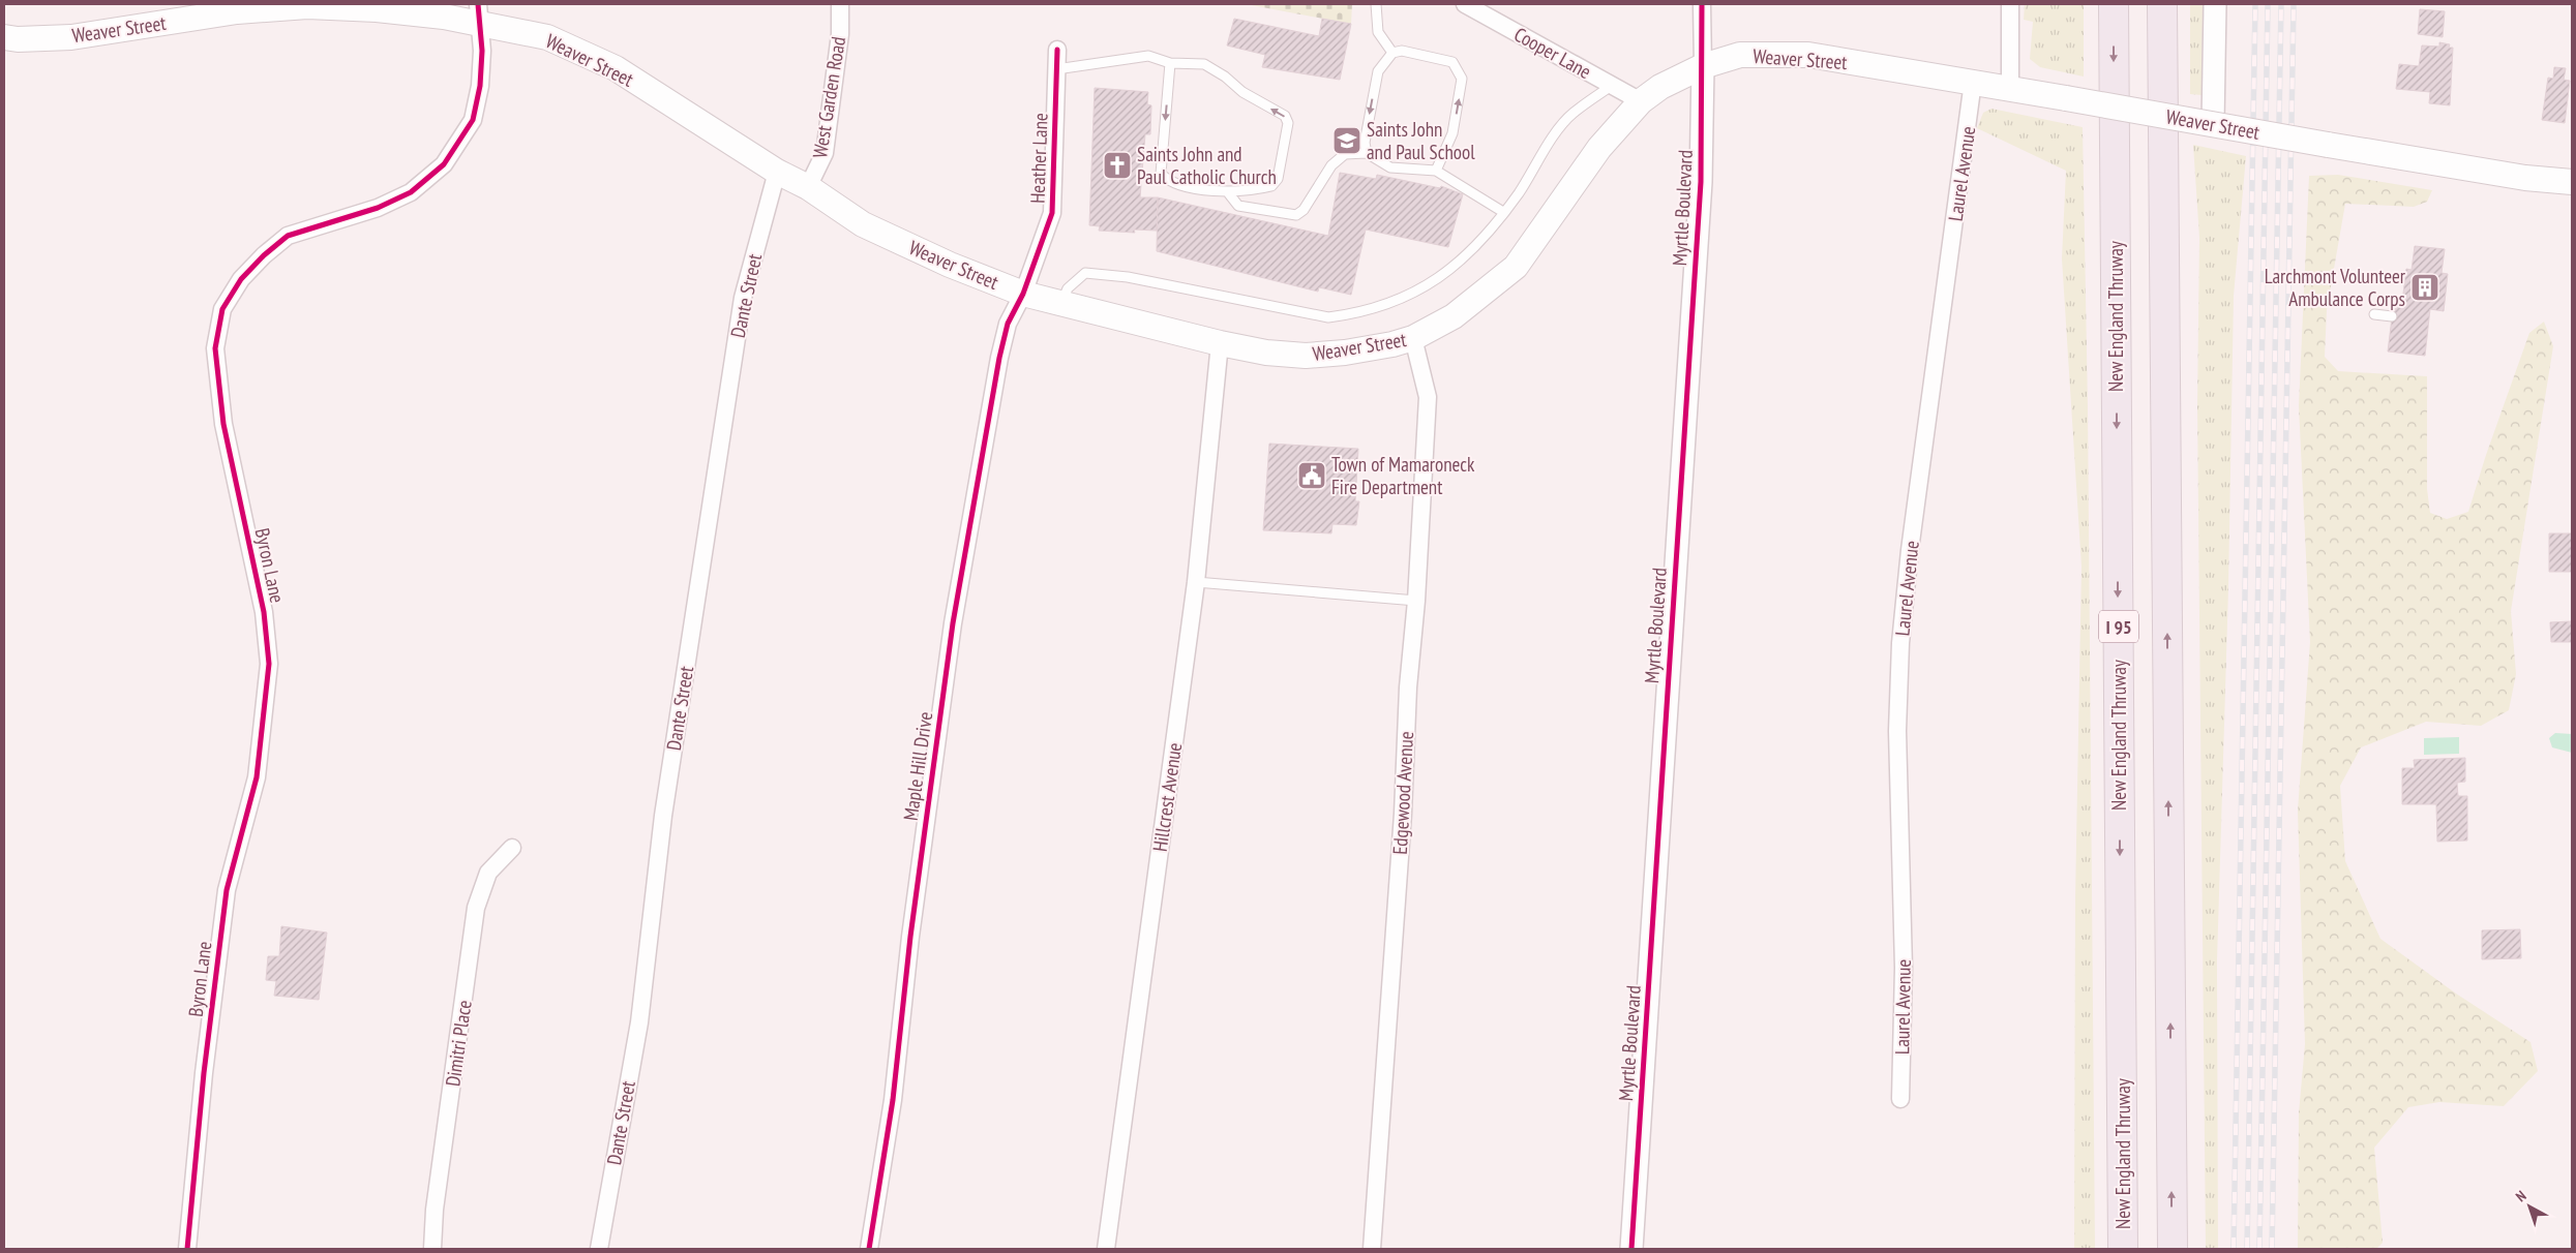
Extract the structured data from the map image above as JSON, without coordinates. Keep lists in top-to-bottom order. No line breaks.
{"streets":{"highway":["New England Thruway","I 95"],"main road":["Weaver Street"],"street":["Cooper Lane","West Garden Road","Heather Lane","Laurel Avenue","Myrtle Boulevard","Dante Street","Byron Lane","Maple Hill Drive","Edgewood Avenue","Hillcrest Avenue","Dimitri Place"]},"crossings":[["Weaver Street","Cooper Lane"],["Weaver Street","West Garden Road"],["Weaver Street","Heather Lane"],["Weaver Street","Laurel Avenue"],["Weaver Street","Myrtle Boulevard"],["Weaver Street","Dante Street"],["Weaver Street","Byron Lane"],["Weaver Street","Maple Hill Drive"],["Weaver Street","Edgewood Avenue"],["Weaver Street","Hillcrest Avenue"],["Heather Lane","Maple Hill Drive"]],"places":{"school or university":["Saints John and Paul School"],"church":["Saints John and Paul Catholic Church"],"building":["Larchmont Volunteer Ambulance Corps"],"public building":["Town of Mamaroneck Fire Department"]},"north":"top left"}
